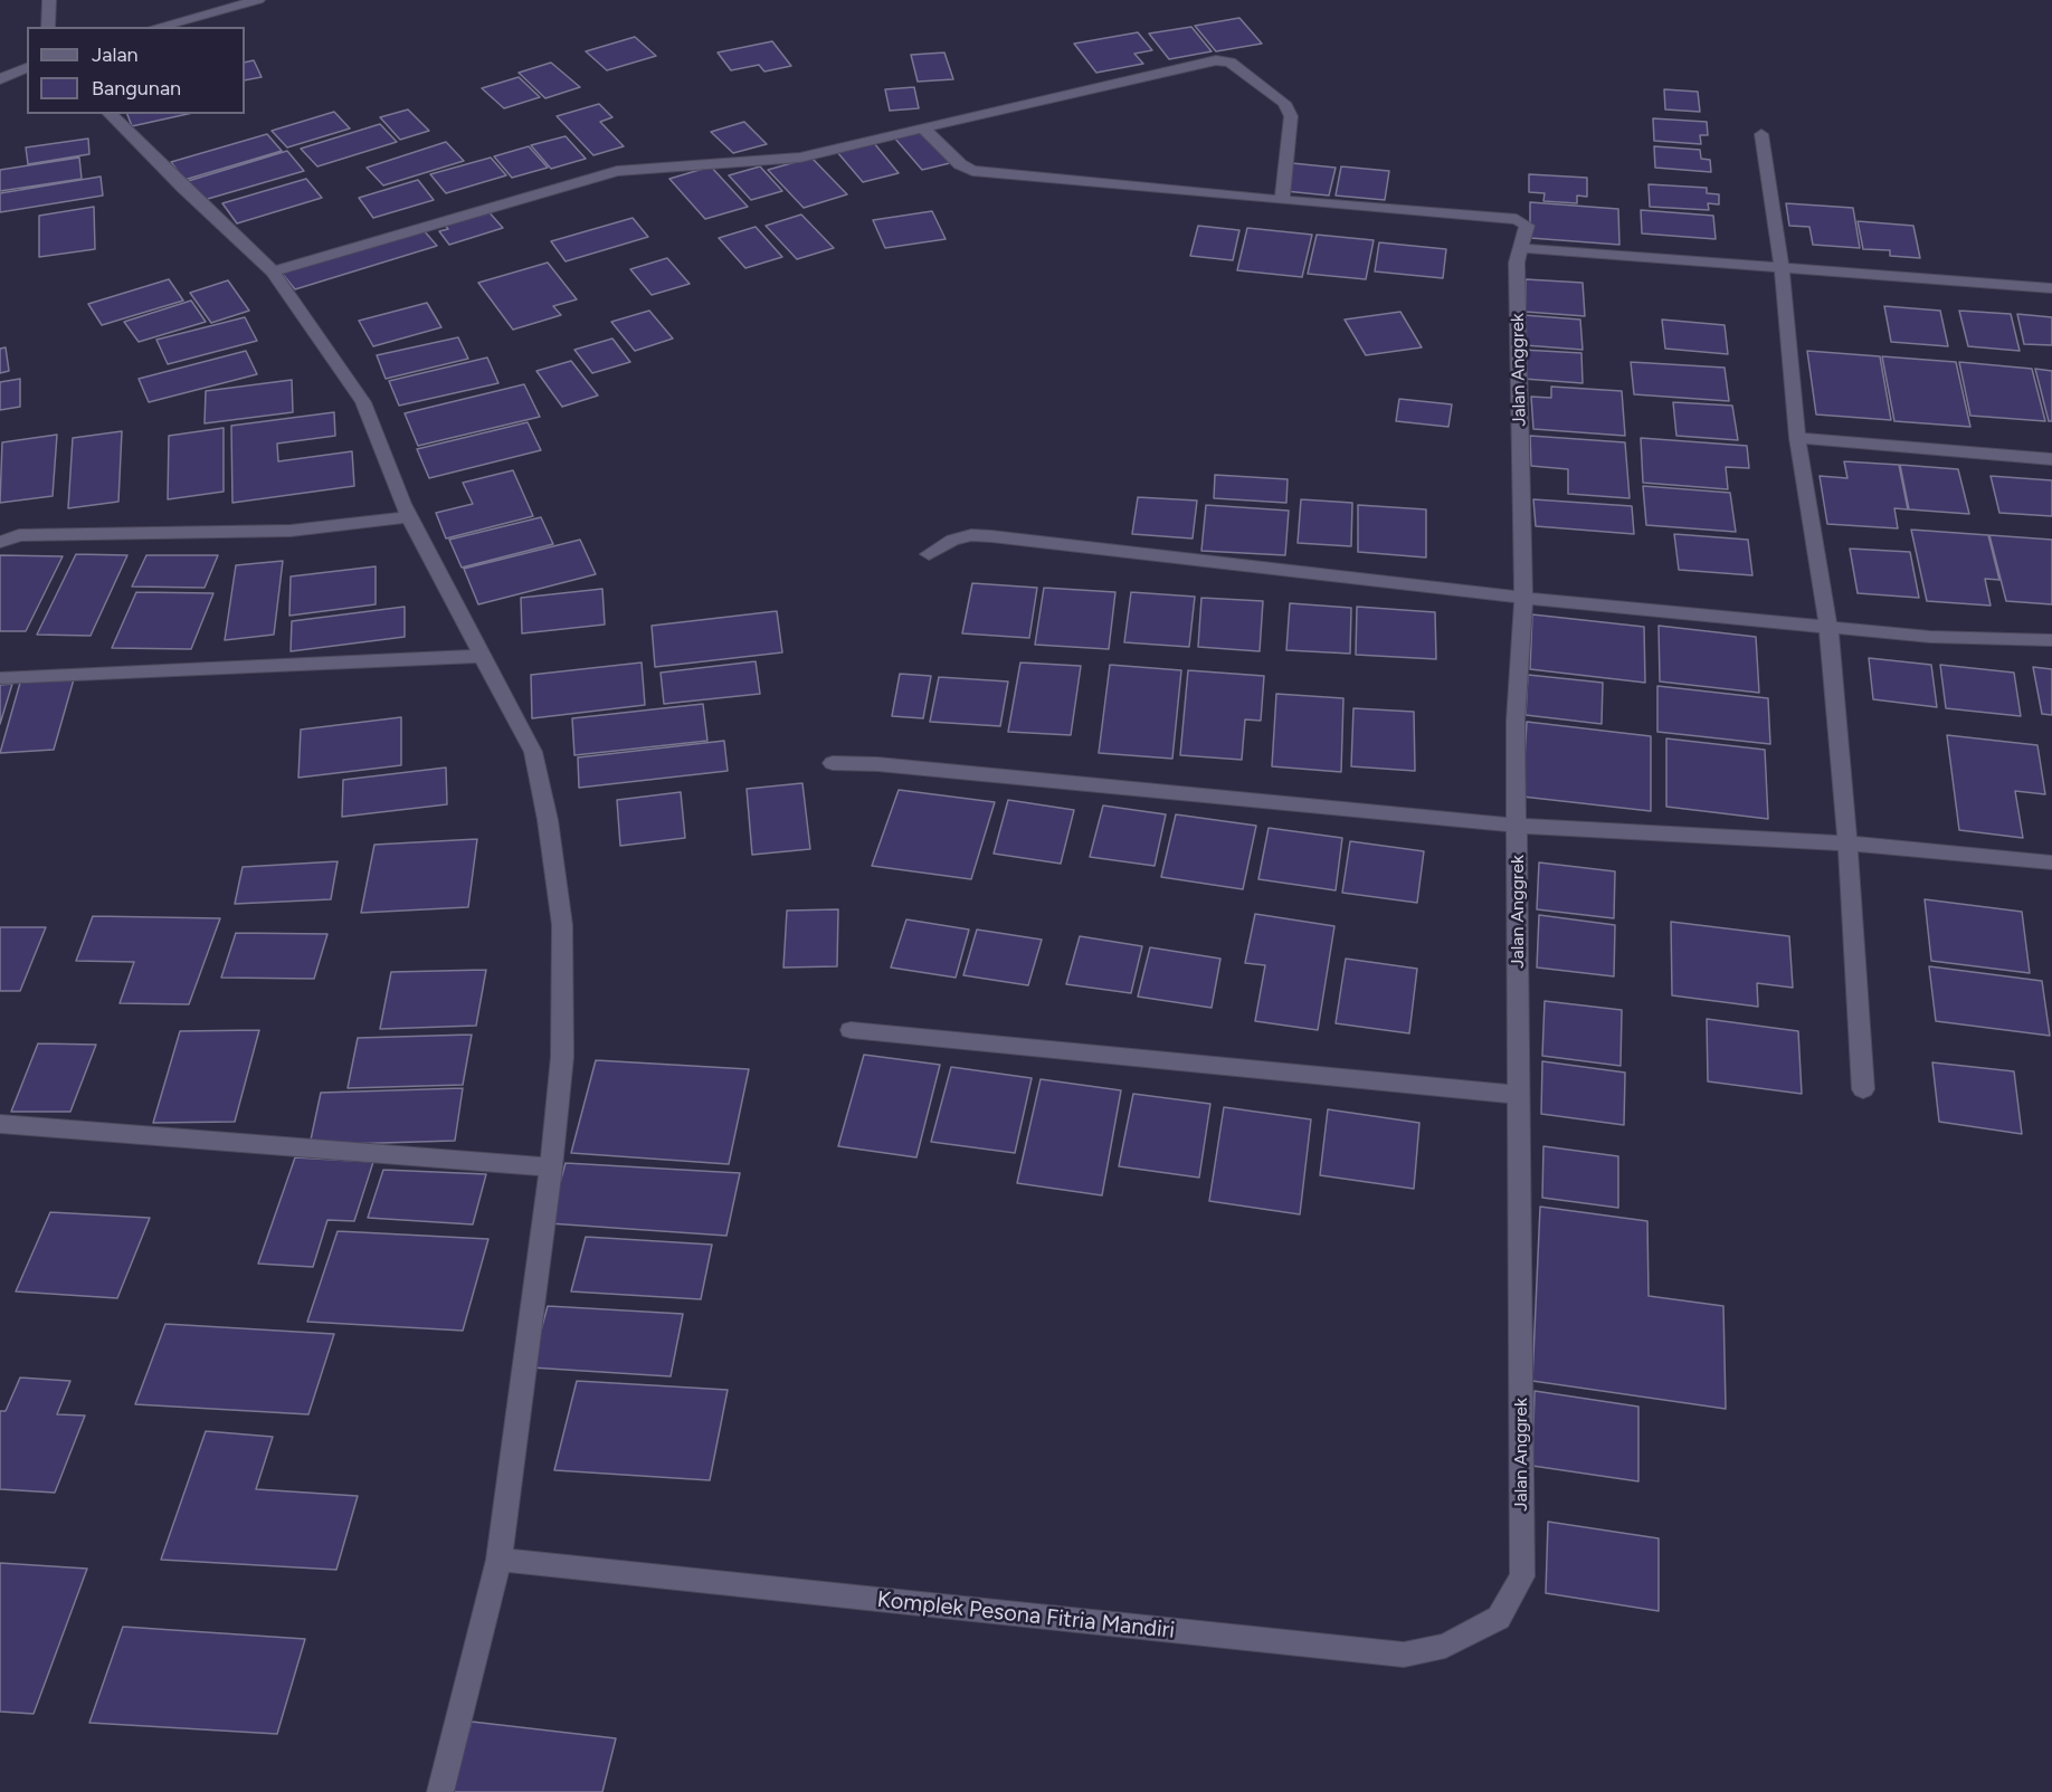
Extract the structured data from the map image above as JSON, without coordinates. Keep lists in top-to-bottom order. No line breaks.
{"streets":{"street":["Jalan Anggrek","Komplek Pesona Fitria Mandiri"]},"crossings":[["Jalan Anggrek","Komplek Pesona Fitria Mandiri"]],"legend":["Jalan","Bangunan"]}
